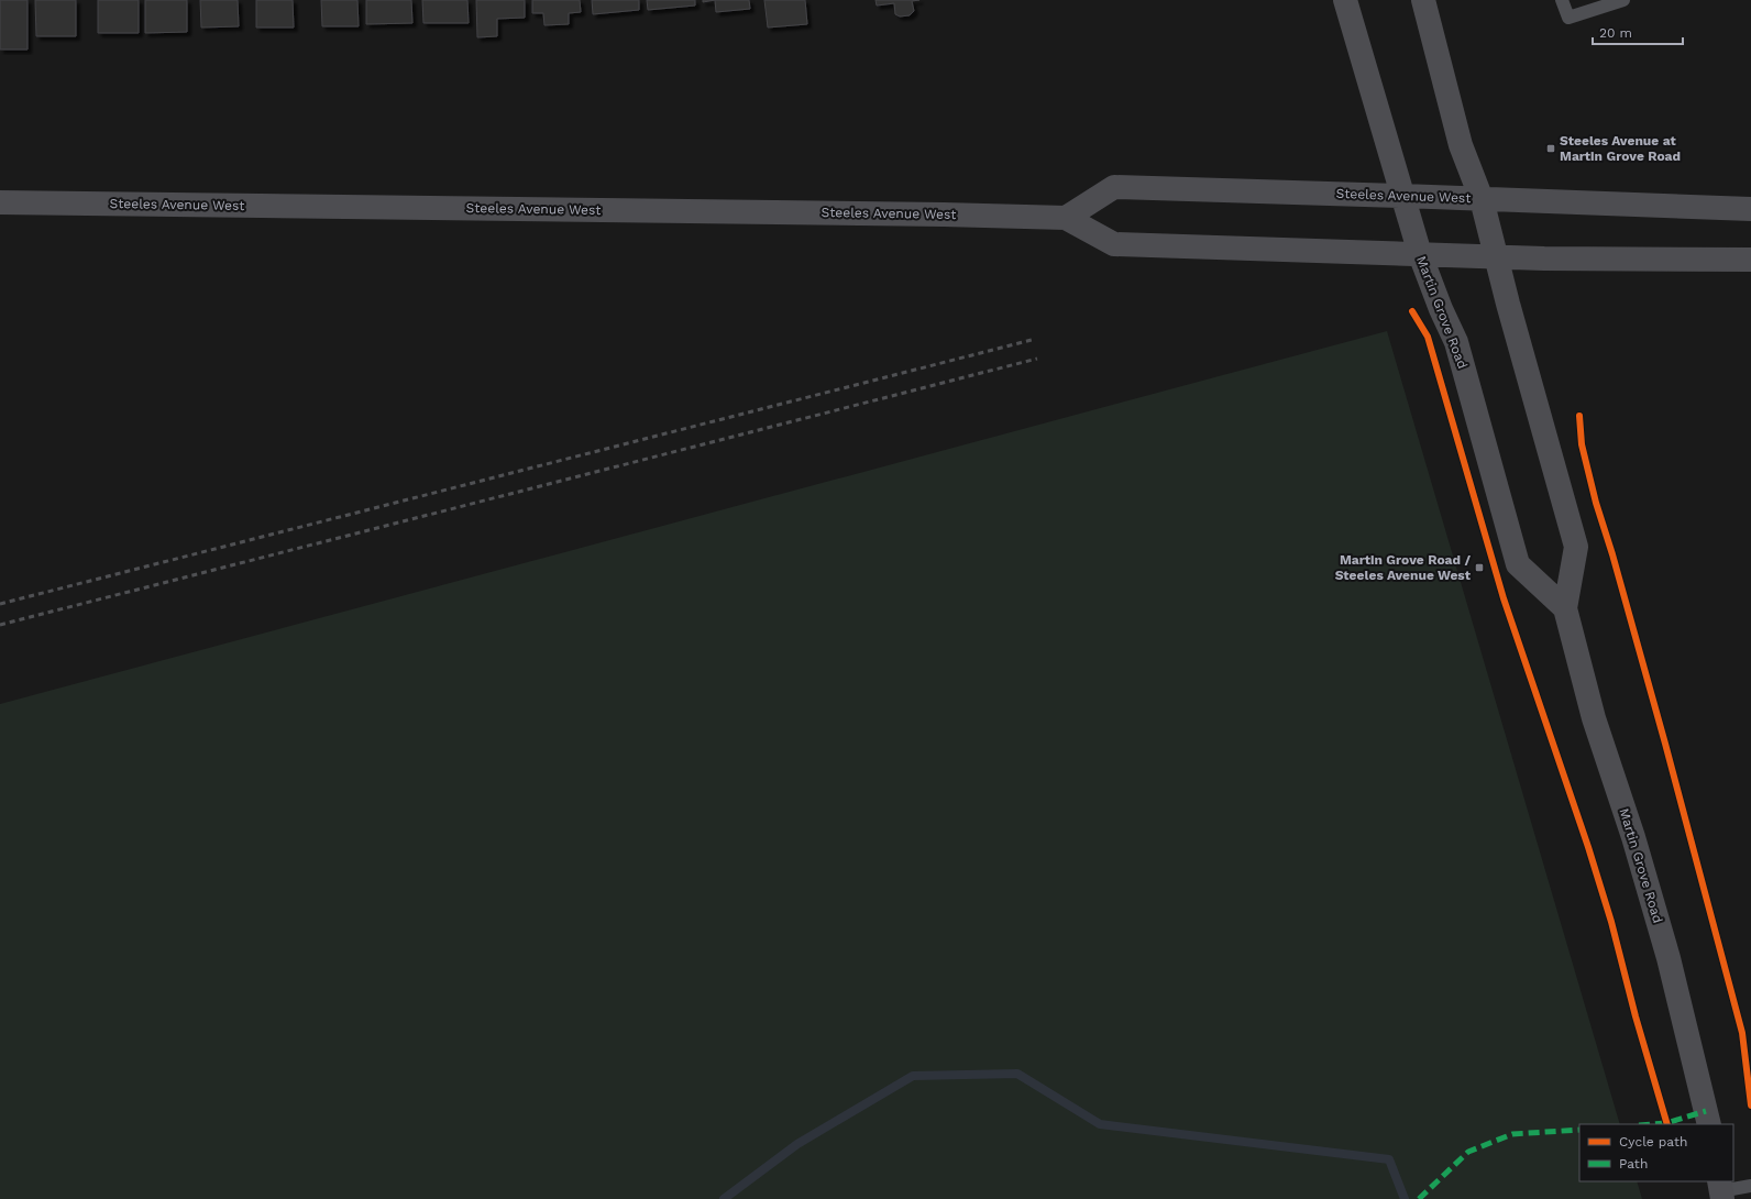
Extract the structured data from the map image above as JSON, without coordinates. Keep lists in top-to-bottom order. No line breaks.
{"streets":{"main road":["Steeles Avenue West","Martin Grove Road"]},"crossings":[["Steeles Avenue West","Martin Grove Road"]],"places":{"transit":["Steeles Avenue at Martin Grove Road","Martin Grove Road / Steeles Avenue West"]},"legend":["Cycle path","Path"],"scale_bar":"20 m"}
